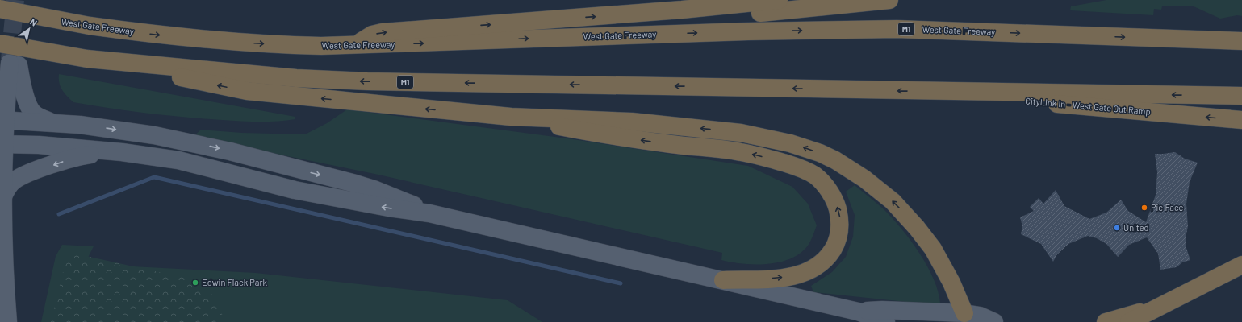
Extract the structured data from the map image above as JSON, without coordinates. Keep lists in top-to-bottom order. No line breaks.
{"streets":{"highway":["West Gate Freeway","M1","CityLink In - West Gate Out Ramp"]},"crossings":[["M1","CityLink In - West Gate Out Ramp"]],"places":["Pie Face","United","Edwin Flack Park"],"north":"top right"}
